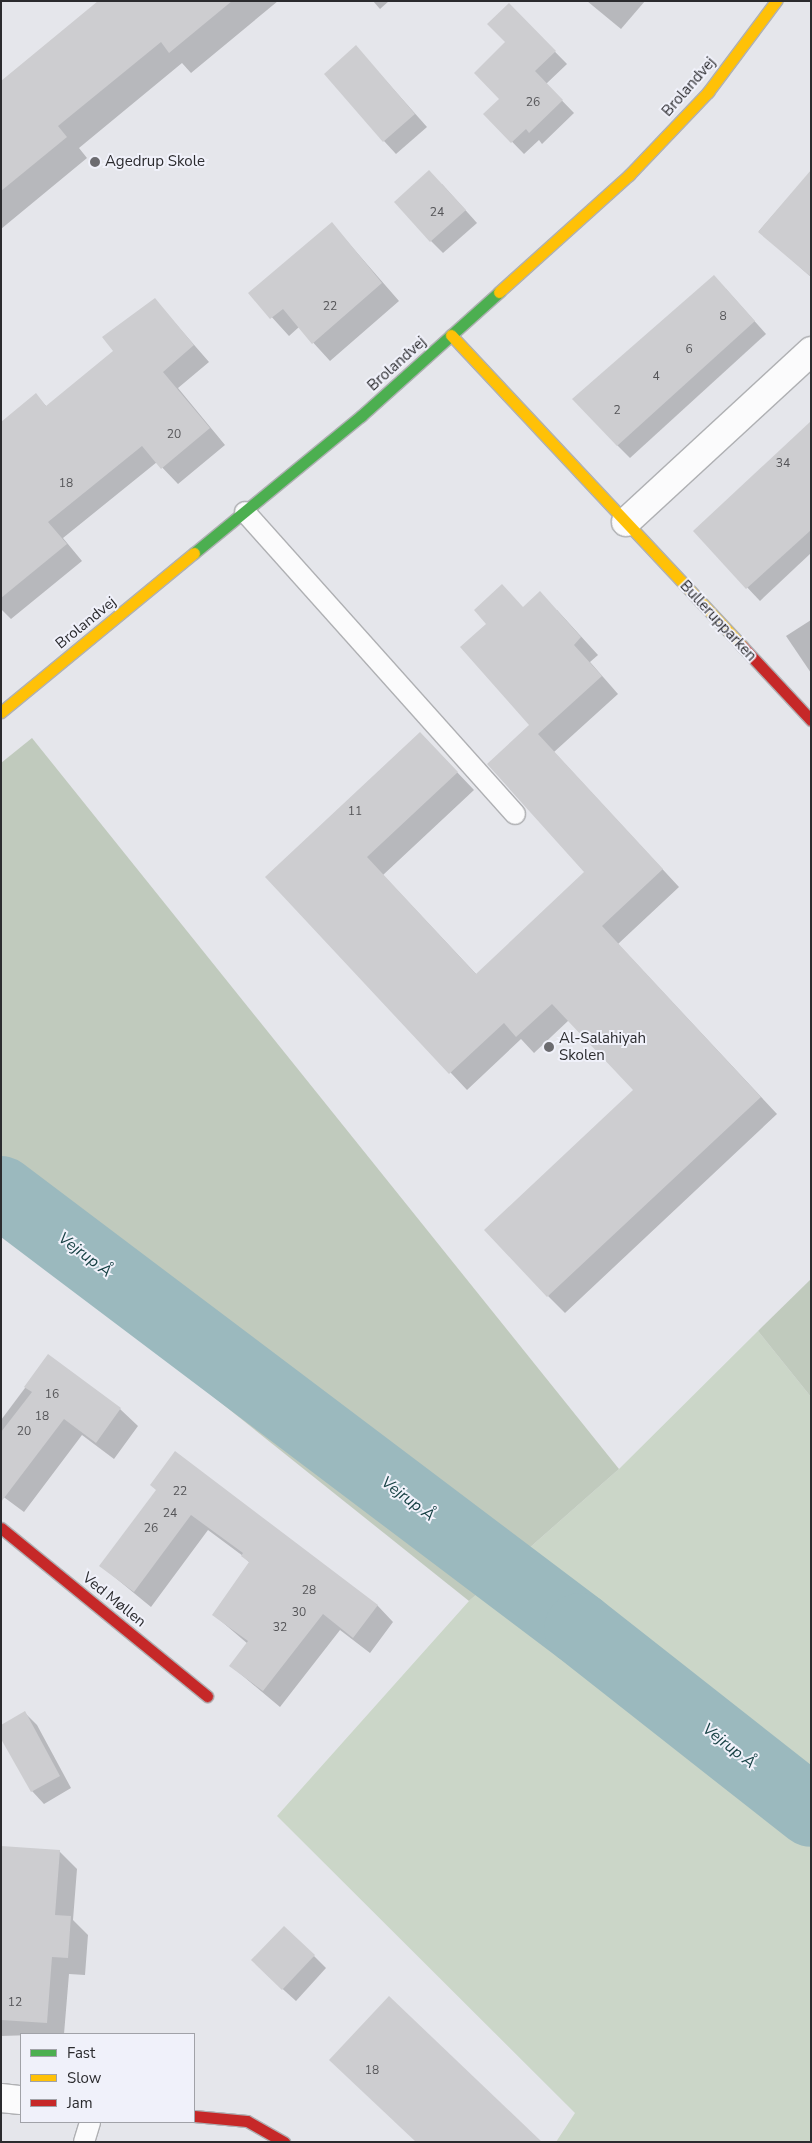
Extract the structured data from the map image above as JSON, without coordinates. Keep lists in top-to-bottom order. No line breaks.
{"streets":{"street":["Brolandvej","Bullerupparken","Ved Møllen"]},"crossings":[["Brolandvej","Bullerupparken"]],"water":["Vejrup Å"],"places":["Agedrup Skole","Al-Salahiyah Skolen"],"house_numbers":["26","24","22","8","6","4","2","20","34","18","11","16","18","20","22","24","26","28","30","32","12","18"],"legend":["Fast","Slow","Jam"]}
